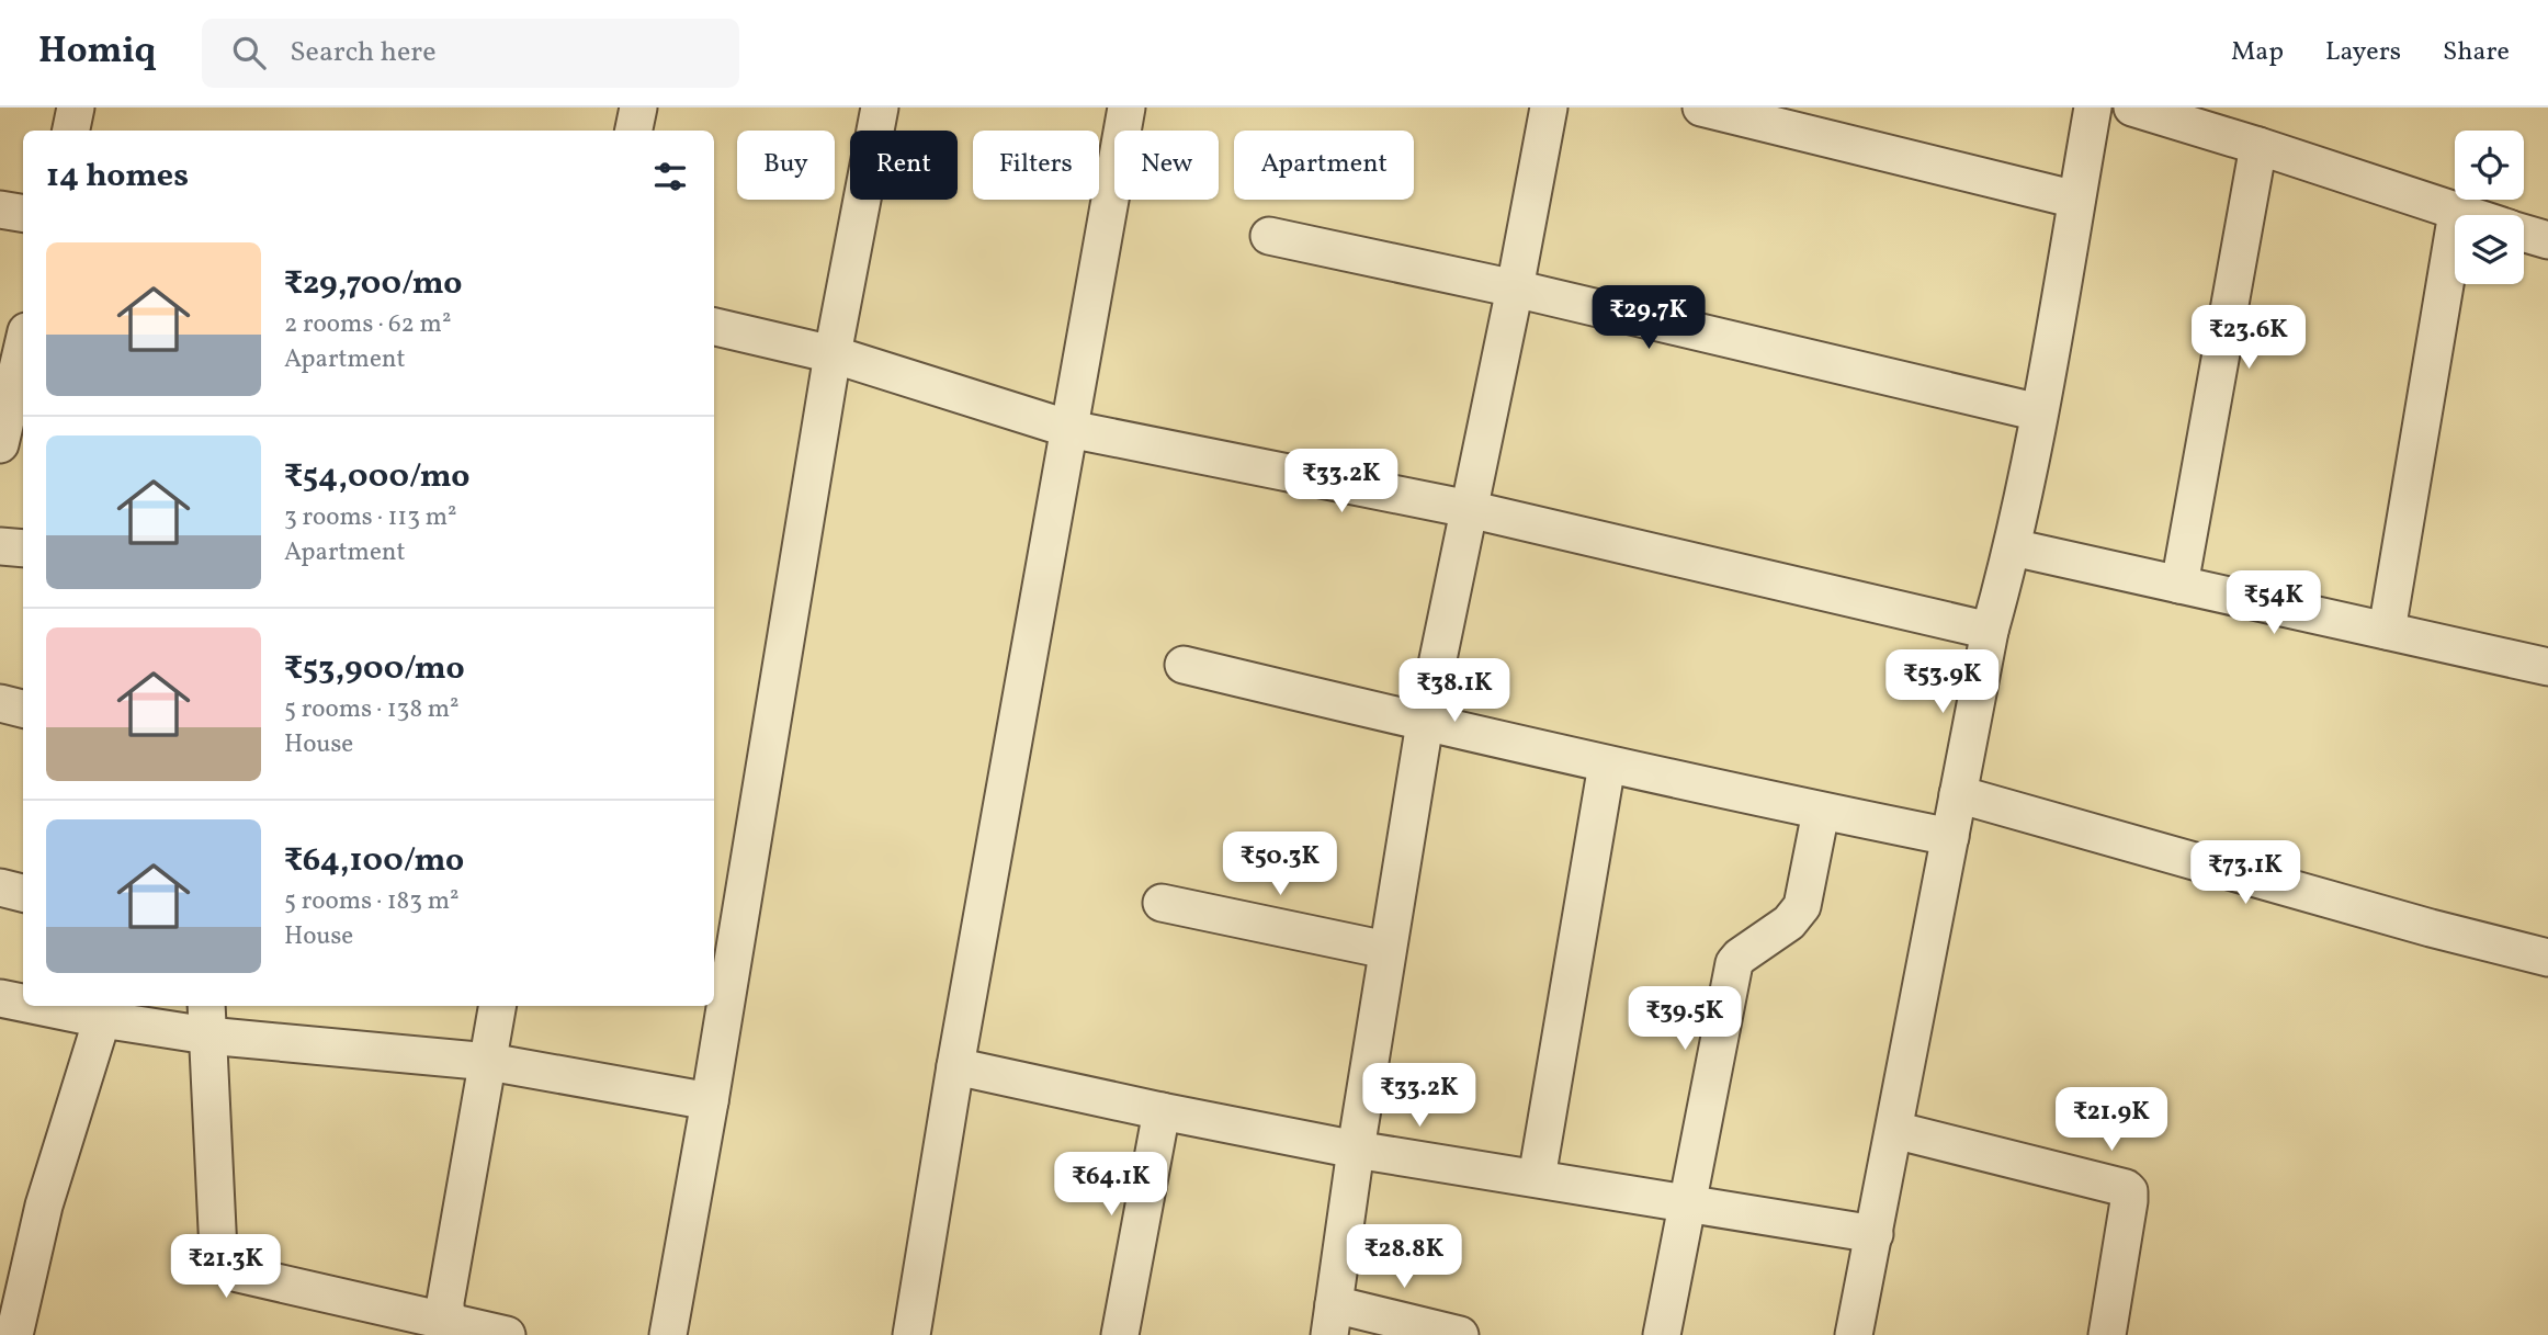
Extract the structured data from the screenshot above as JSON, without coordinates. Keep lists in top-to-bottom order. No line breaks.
{"page":{"header":"Homiq","search":"Search here","nav":["Map","Layers","Share"],"chip":["Buy","Rent","Filters","New","Apartment"],"heading":"14 homes","list":[{"name":"₹29,700/mo","note":"2 rooms · 62 m² · Apartment"},{"name":"₹54,000/mo","note":"3 rooms · 113 m² · Apartment"},{"name":"₹53,900/mo","note":"5 rooms · 138 m² · House"},{"name":"₹64,100/mo","note":"5 rooms · 183 m² · House"}],"price":["₹29.7K","₹23.6K","₹33.2K","₹54K","₹53.9K","₹38.1K","₹50.3K","₹73.1K","₹39.5K","₹33.2K","₹21.9K","₹64.1K","₹28.8K","₹21.3K"]}}
